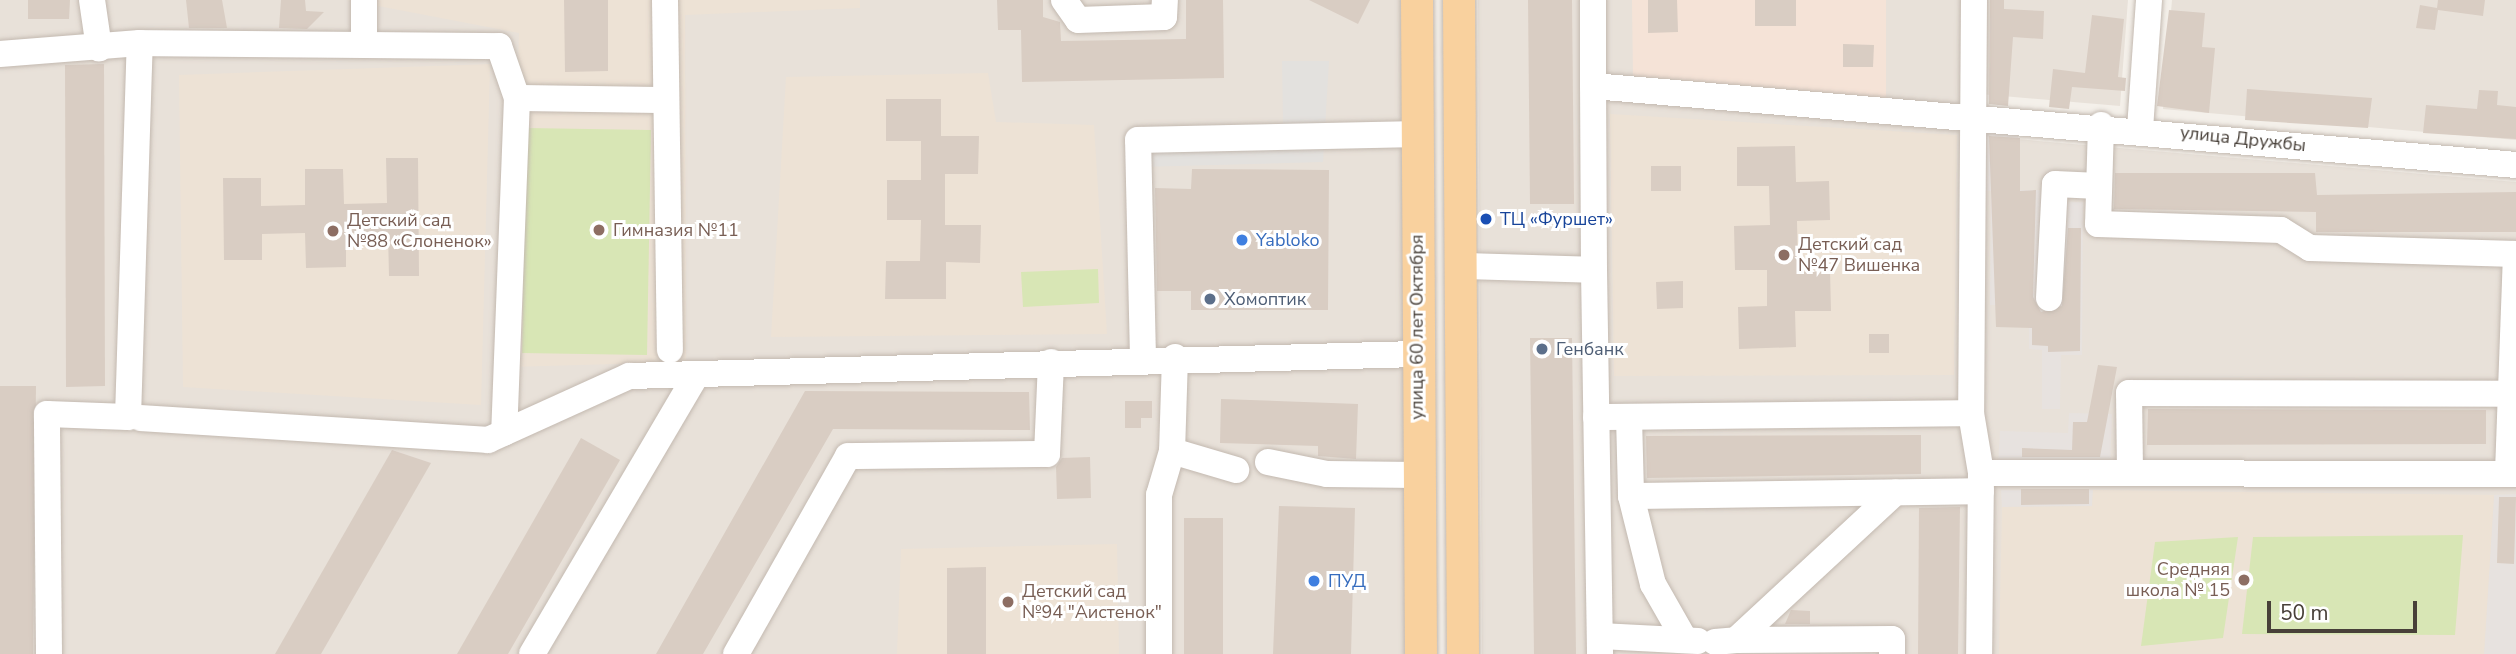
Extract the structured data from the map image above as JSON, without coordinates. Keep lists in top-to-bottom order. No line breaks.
{"streets":{"main road":["улица 60 лет Октября"],"street":["улица Дружбы"]},"places":["ТЦ «Фуршет»","Гимназия №11","Детский сад №88 «Слоненок»","Yabloko","Детский сад №47 Вишенка","Хомоптик","Генбанк","Средняя школа № 15","ПУД","Детский сад №94 \"Аистенок\""],"scale_bar":"50 m"}
